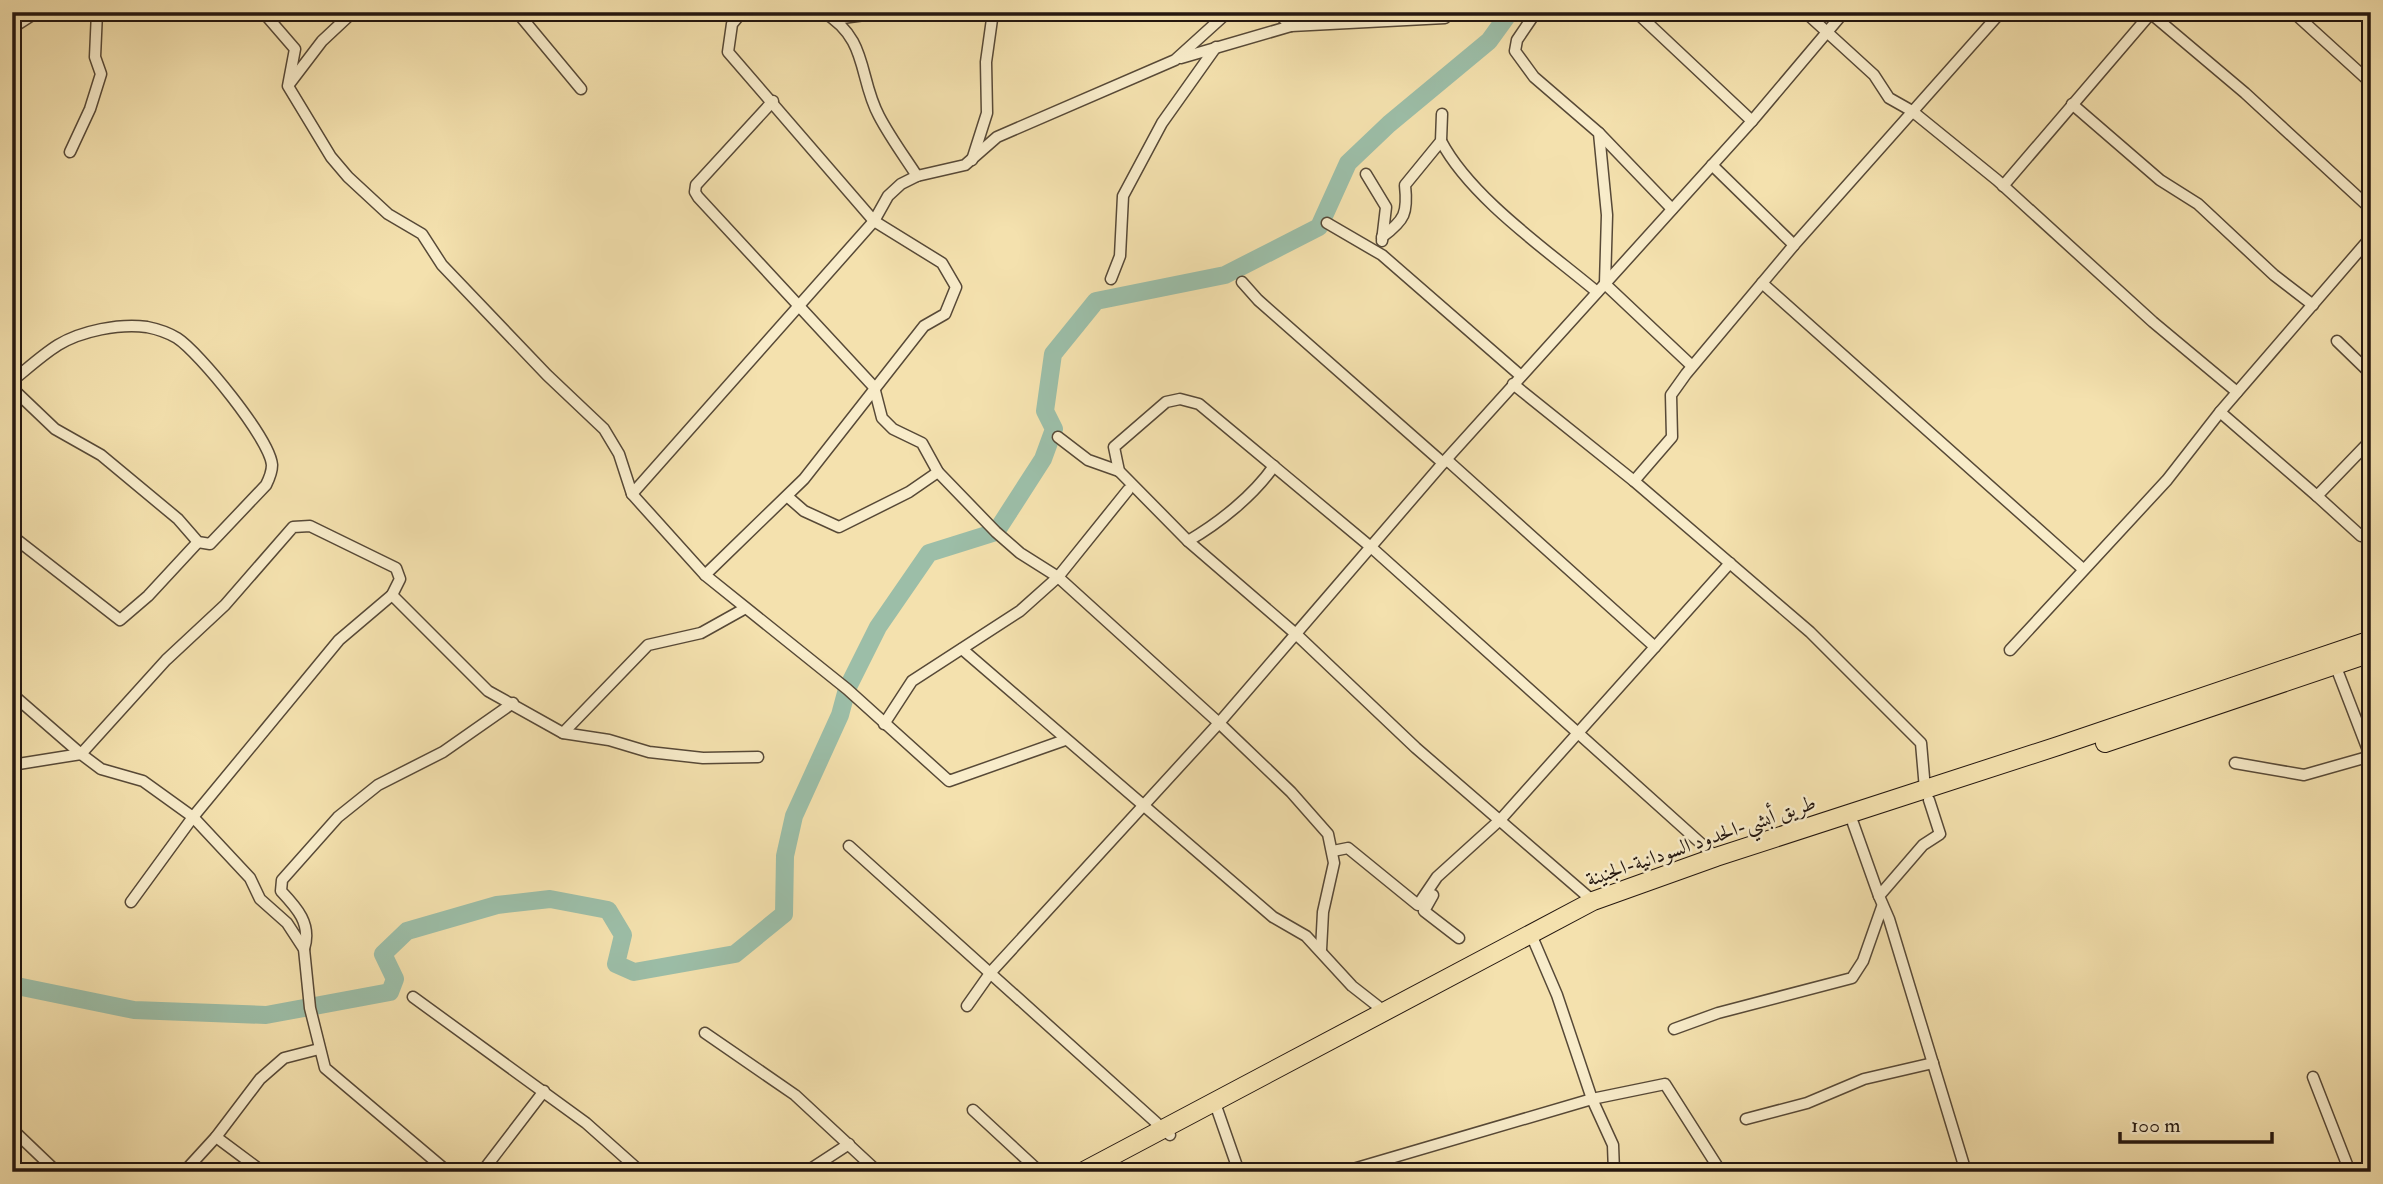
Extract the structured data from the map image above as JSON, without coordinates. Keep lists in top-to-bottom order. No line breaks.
{"streets":{"highway":["طريق أبشي-الحدود السودانية-الجنينة"]},"scale_bar":"100 m"}
